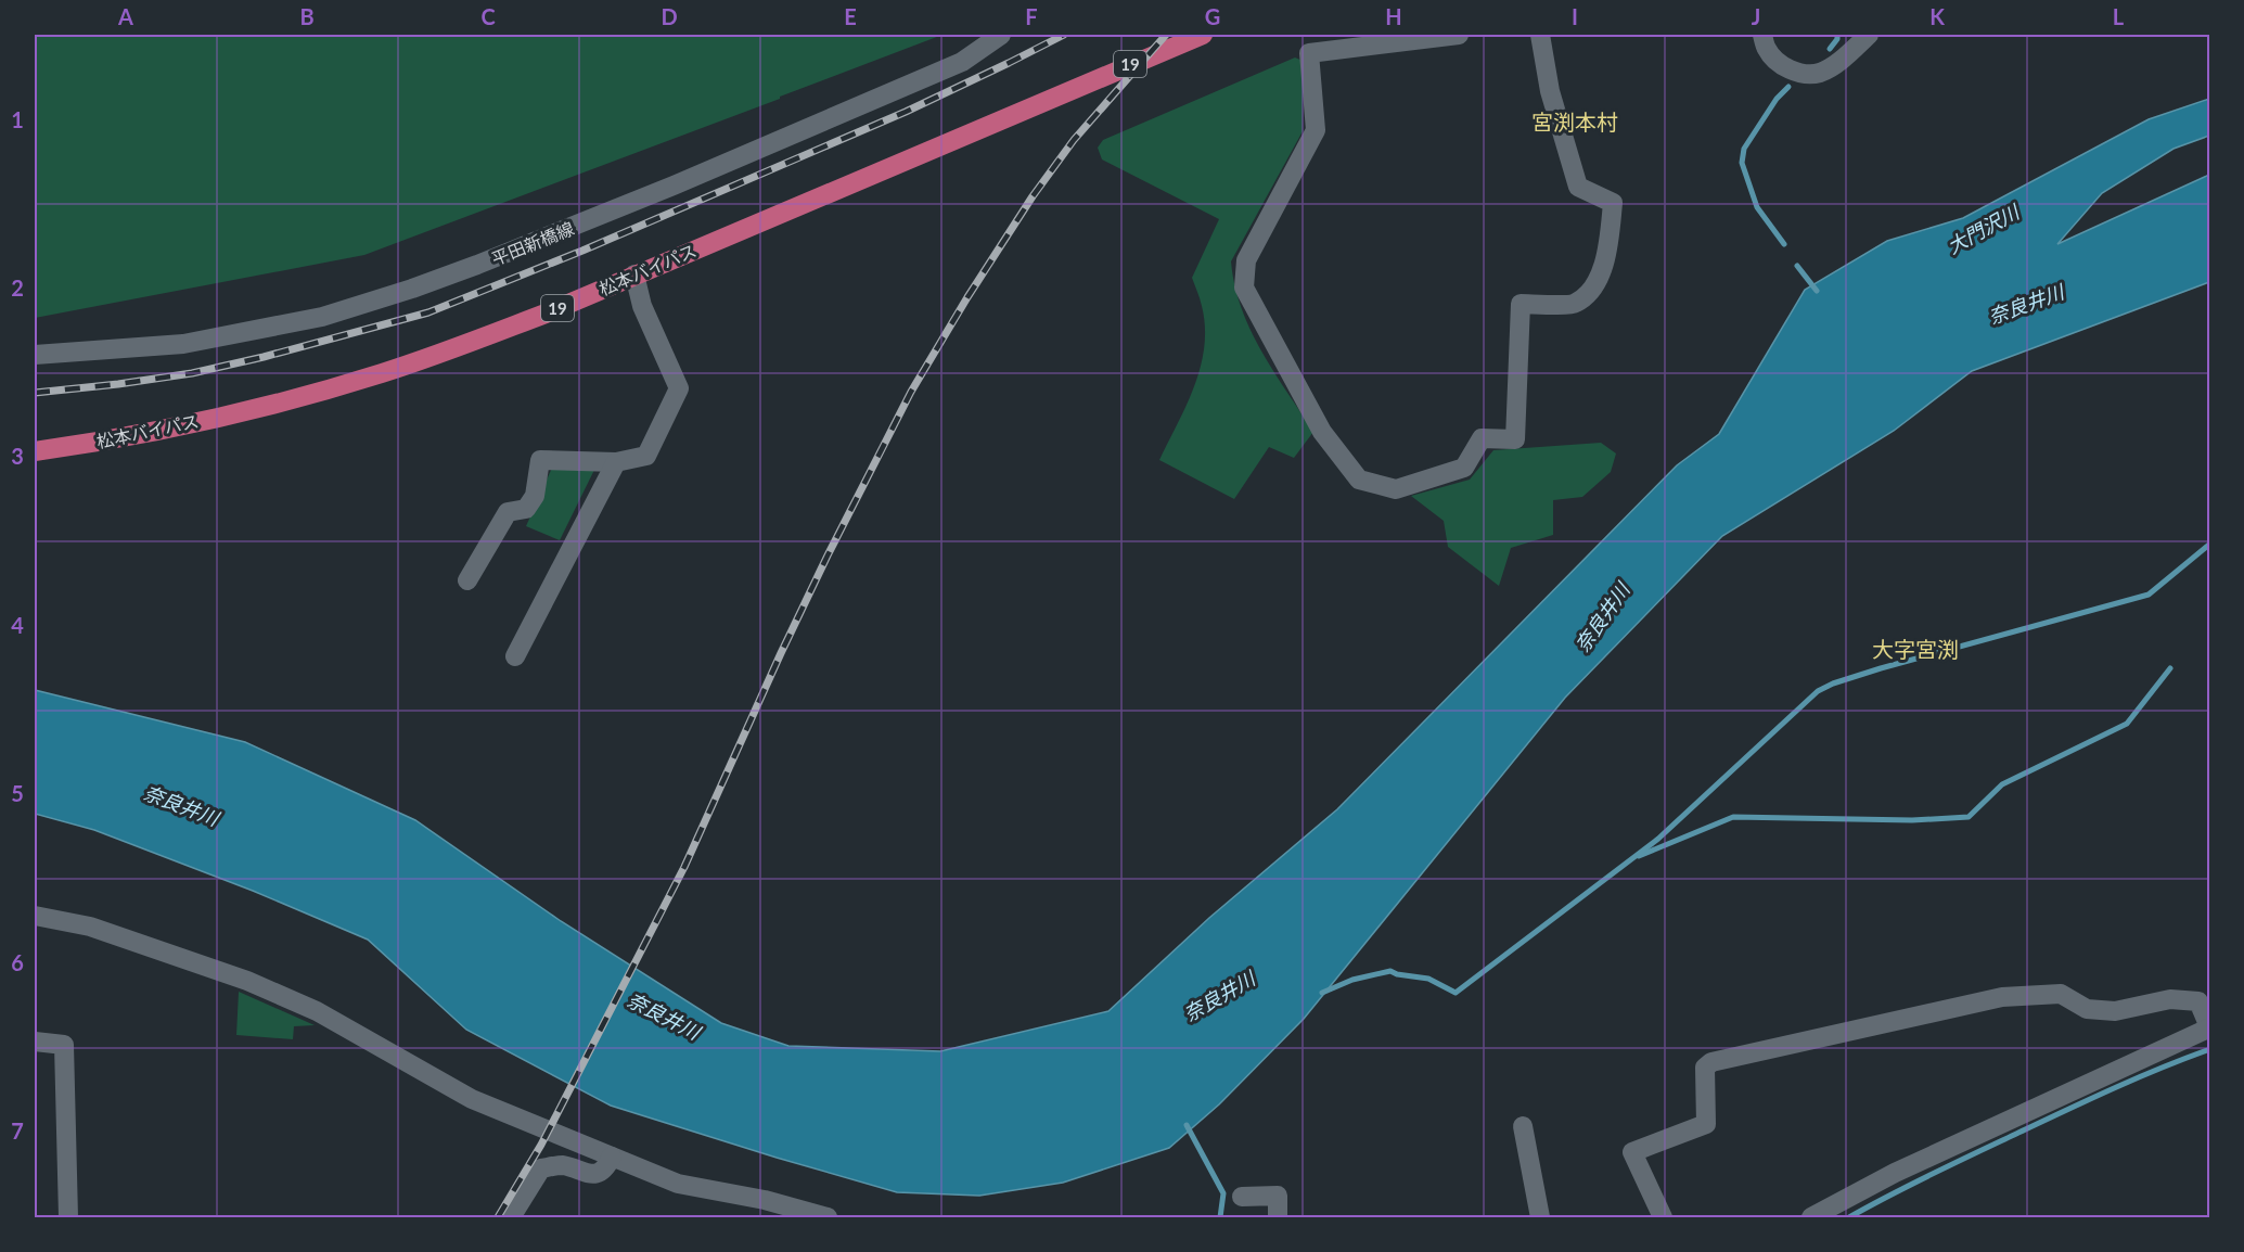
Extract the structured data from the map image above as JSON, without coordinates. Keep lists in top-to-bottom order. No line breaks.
{"streets":{"highway":["19","松本バイパス"],"street":["平田新橋線"]},"districts":["宮渕本村","大字宮渕"],"water":["大門沢川","奈良井川"],"grid":{"columns":["A","B","C","D","E","F","G","H","I","J","K","L"],"rows":["1","2","3","4","5","6","7"]}}
